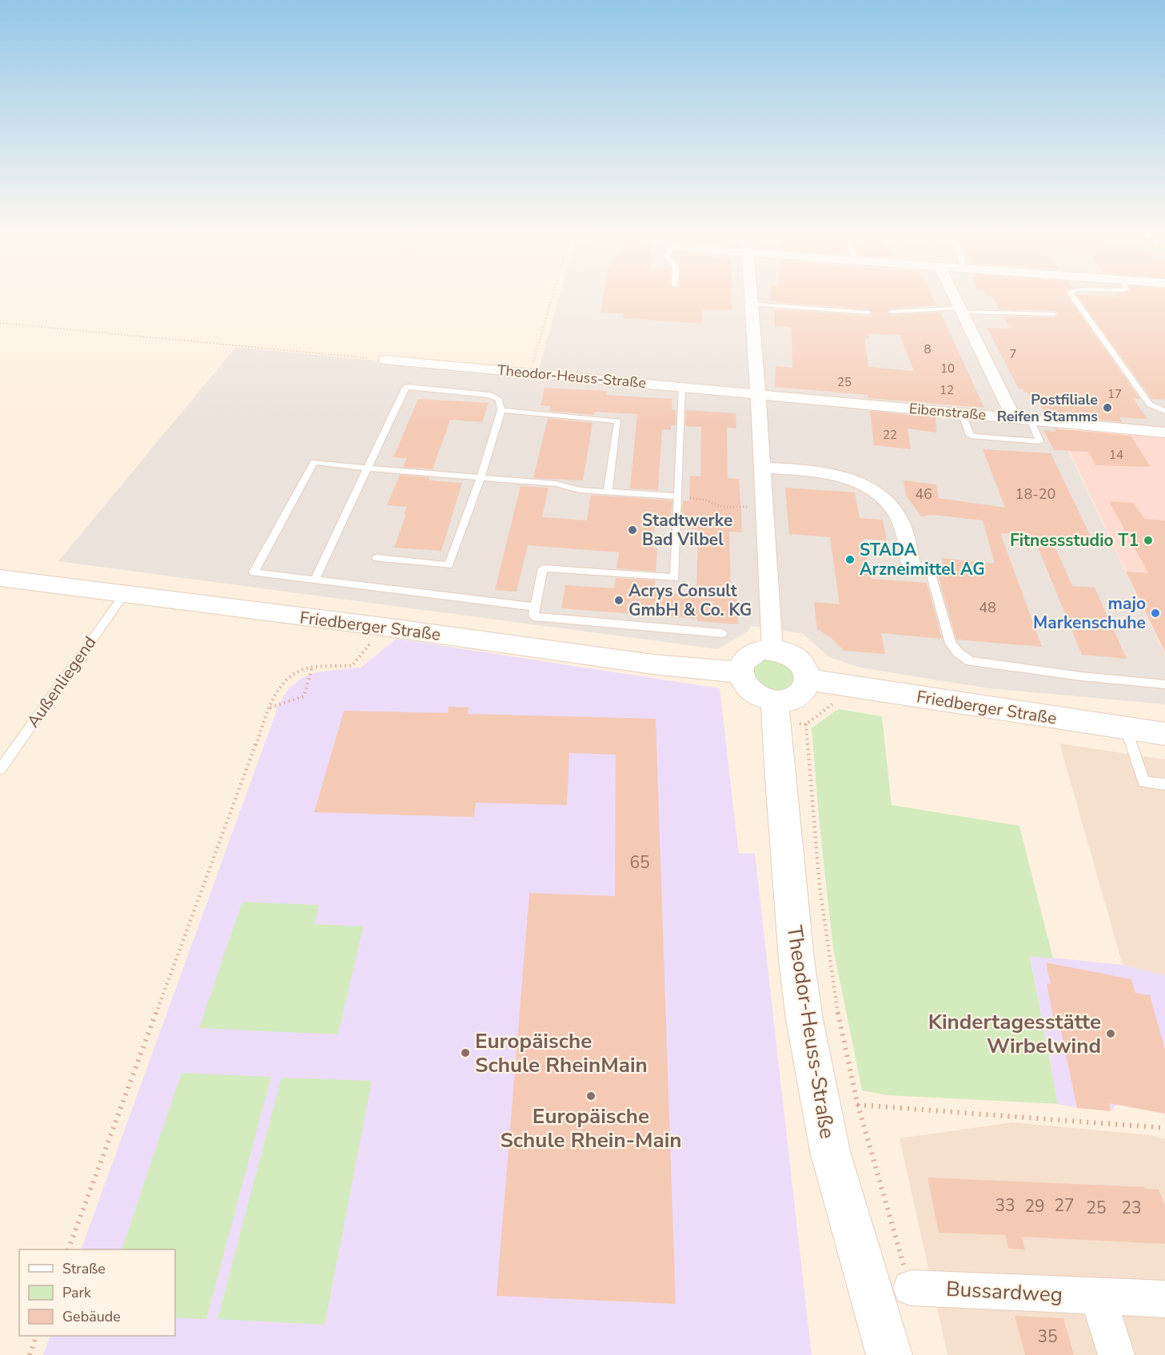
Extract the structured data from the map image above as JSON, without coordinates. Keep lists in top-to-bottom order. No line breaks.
{"streets":{"street":["Theodor-Heuss-Straße","Eibenstraße","Friedberger Straße","Bussardweg"],"lane":["Außenliegend"]},"crossings":[["Theodor-Heuss-Straße","Eibenstraße"],["Theodor-Heuss-Straße","Friedberger Straße"],["Friedberger Straße","Außenliegend"]],"places":["Postfiliale Reifen Stamms","Stadtwerke Bad Vilbel","Fitnessstudio T1","STADA Arzneimittel AG","Acrys Consult GmbH & Co. KG","majo Markenschuhe","Kindertagesstätte Wirbelwind","Europäische Schule RheinMain","Europäische Schule Rhein-Main"],"house_numbers":["8","7","10","25","12","17","22","14","46","18-20","48","65","33","27","29","25","23","35"],"legend":["Straße","Park","Gebäude"]}
